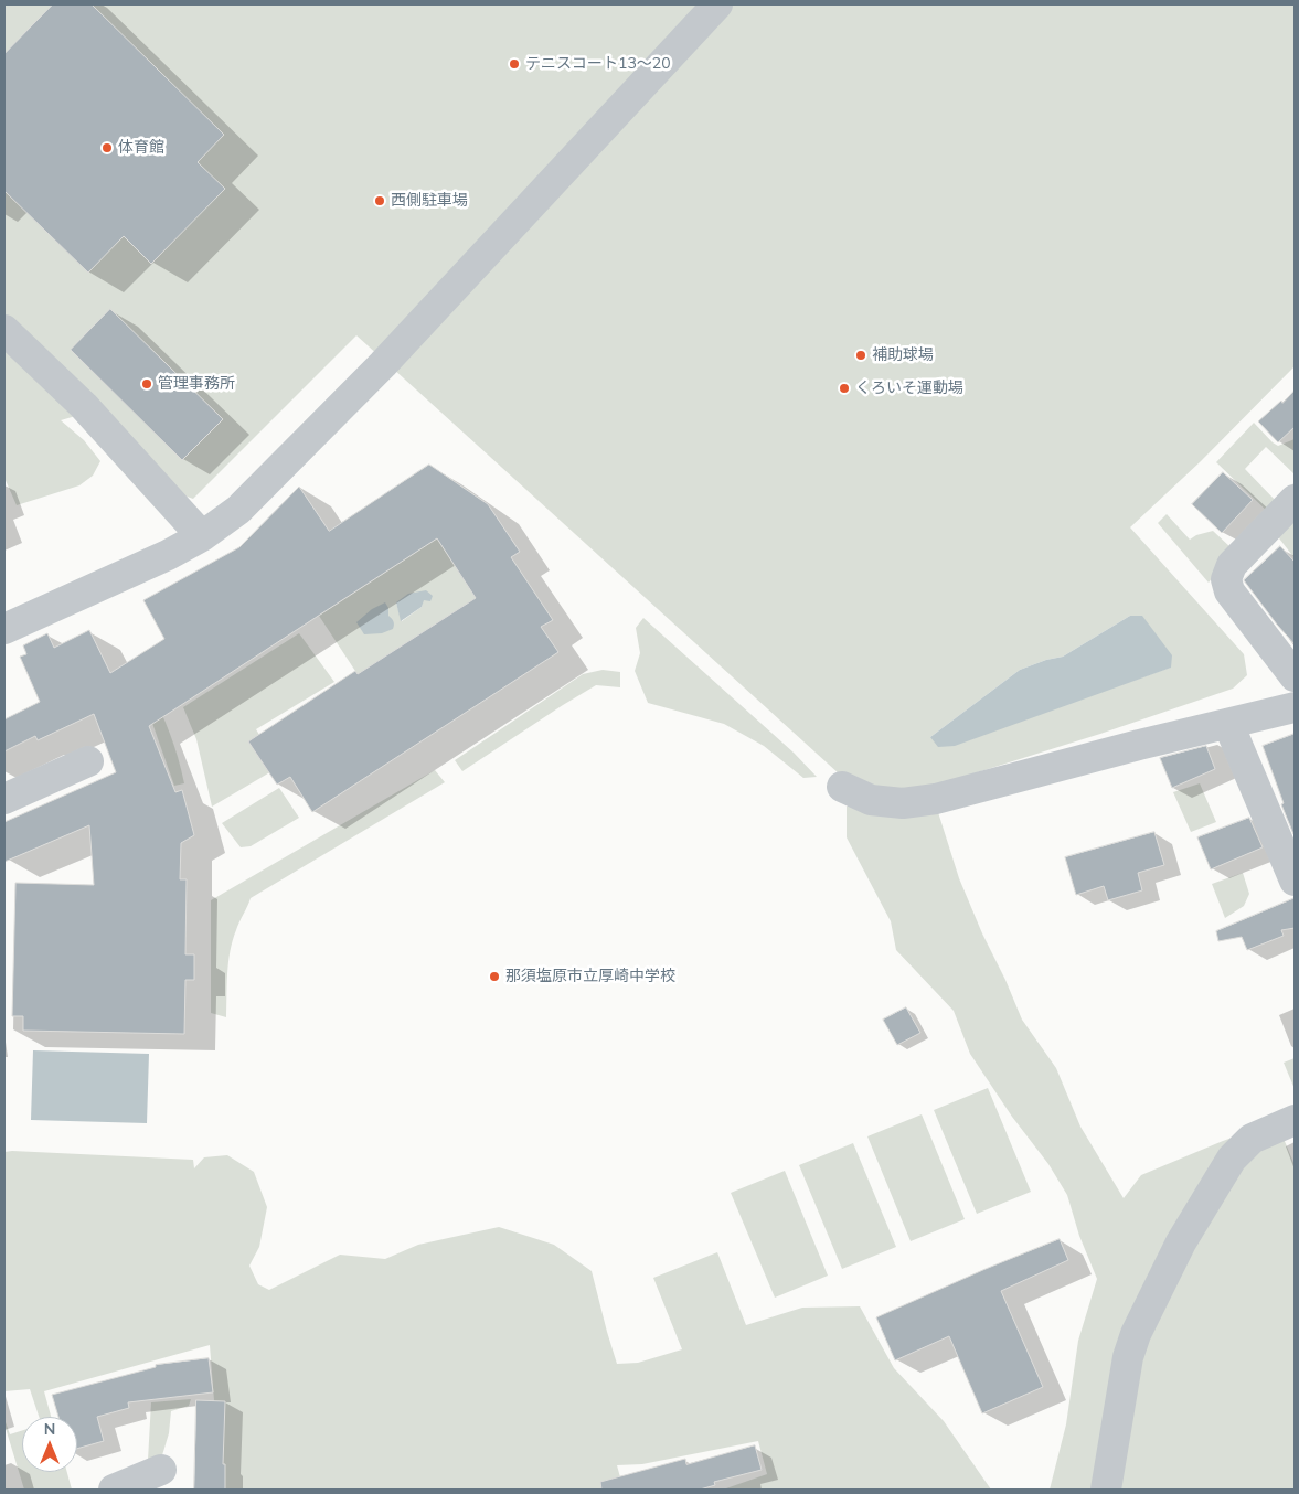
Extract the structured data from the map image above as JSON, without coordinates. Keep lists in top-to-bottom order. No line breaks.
{"places":["テニスコート13～20","体育館","西側駐車場","補助球場","管理事務所","くろいそ運動場","那須塩原市立厚崎中学校"],"north":"top"}
